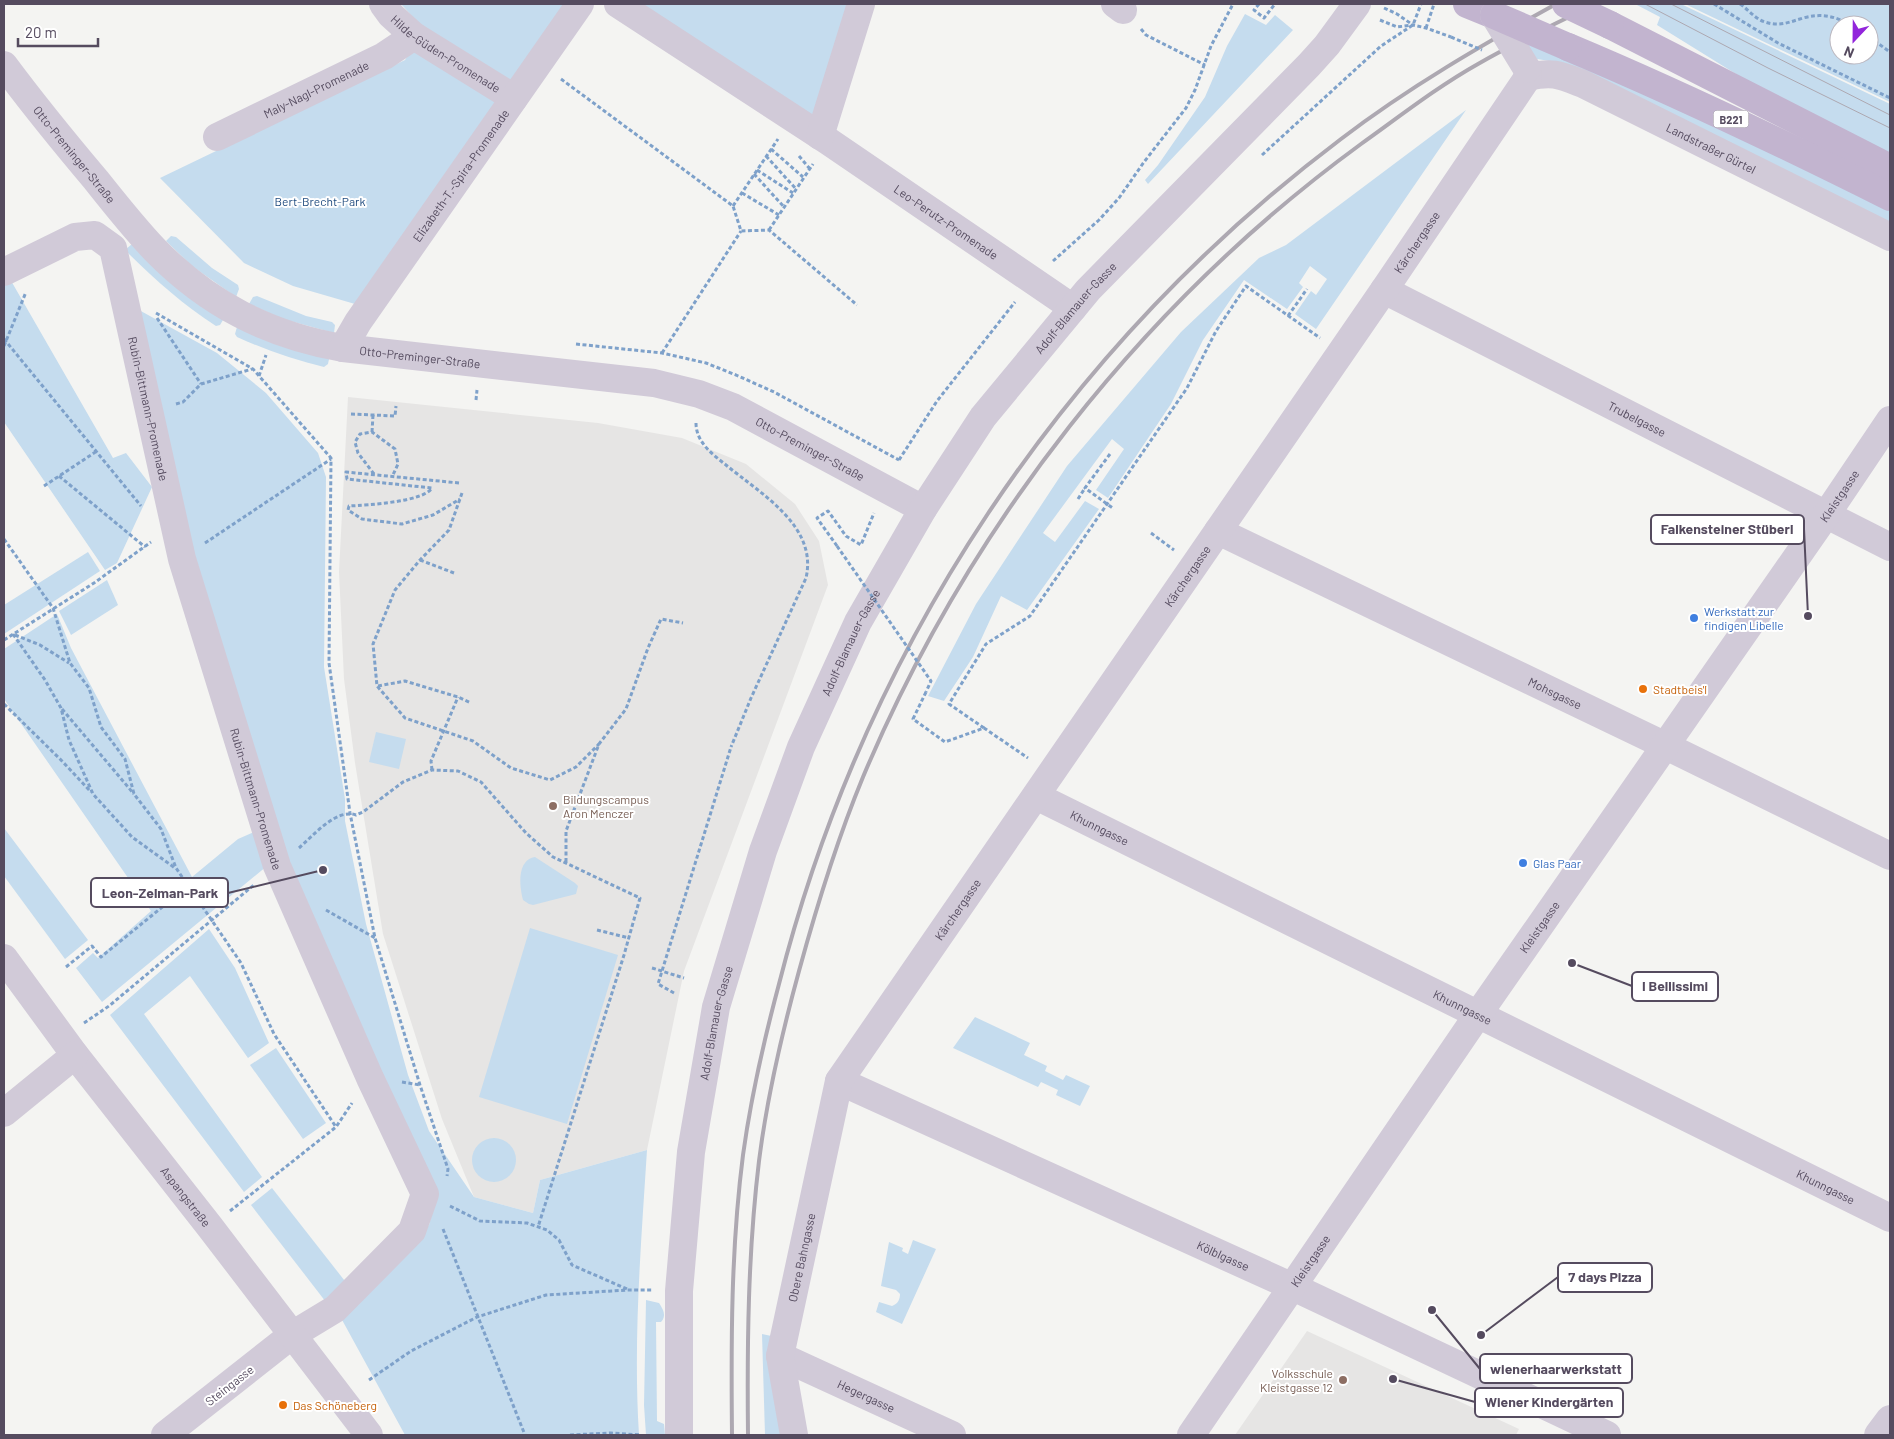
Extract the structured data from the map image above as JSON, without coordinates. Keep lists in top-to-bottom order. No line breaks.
{"streets":{"main road":["B221"],"street":["Hilde-Güden-Promenade","Maly-Nagl-Promenade","Landstraßer Gürtel","Otto-Preminger-Straße","Elizabeth-T.-Spira-Promenade","Leo-Perutz-Promenade","Kärchergasse","Adolf-Blamauer-Gasse","Rubin-Bittmann-Promenade","Trubelgasse","Kleistgasse","Mohsgasse","Khunngasse","Aspangstraße","Kölblgasse","Obere Bahngasse","Steingasse","Hegergasse"]},"crossings":[["Hilde-Güden-Promenade","Maly-Nagl-Promenade"],["Hilde-Güden-Promenade","Elizabeth-T.-Spira-Promenade"],["Landstraßer Gürtel","Kärchergasse"],["Otto-Preminger-Straße","Elizabeth-T.-Spira-Promenade"],["Otto-Preminger-Straße","Adolf-Blamauer-Gasse"],["Leo-Perutz-Promenade","Adolf-Blamauer-Gasse"],["Kärchergasse","Trubelgasse"],["Kärchergasse","Mohsgasse"],["Kärchergasse","Khunngasse"],["Kärchergasse","Kölblgasse"],["Kärchergasse","Obere Bahngasse"],["Trubelgasse","Kleistgasse"],["Kleistgasse","Mohsgasse"],["Kleistgasse","Khunngasse"],["Kleistgasse","Kölblgasse"],["Aspangstraße","Steingasse"],["Kölblgasse","Obere Bahngasse"],["Obere Bahngasse","Hegergasse"]],"parks":["Bert-Brecht-Park"],"places":["Falkensteiner Stüberl","Werkstatt zur findigen Libelle","Stadtbeis'l","Bildungscampus Aron Menczer","Glas Paar","Leon-Zelman-Park","I Bellissimi","wienerhaarwerkstatt","7 days Pizza","Wiener Kindergärten","Volksschule Kleistgasse 12","Das Schöneberg"],"scale_bar":"20 m","north":"bottom"}
